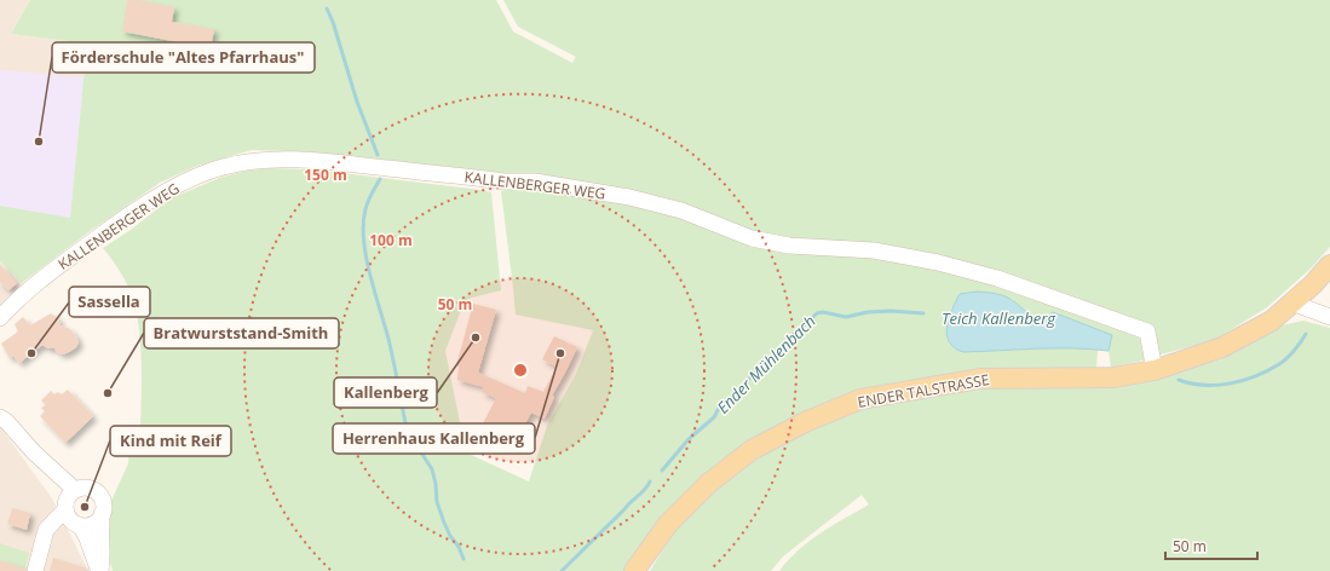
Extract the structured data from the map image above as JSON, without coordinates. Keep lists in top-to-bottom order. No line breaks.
{"streets":{"main road":["ENDER TALSTRASSE"],"street":["KALLENBERGER WEG"]},"crossings":[["KALLENBERGER WEG","ENDER TALSTRASSE"]],"water":["Teich Kallenberg","Ender Mühlenbach"],"places":["Förderschule \"Altes Pfarrhaus\"","Kallenberg","Sassella","Herrenhaus Kallenberg","Bratwurststand-Smith","Kind mit Reif"],"scale_bar":"50 m","rings":["150 m","100 m","50 m"]}
